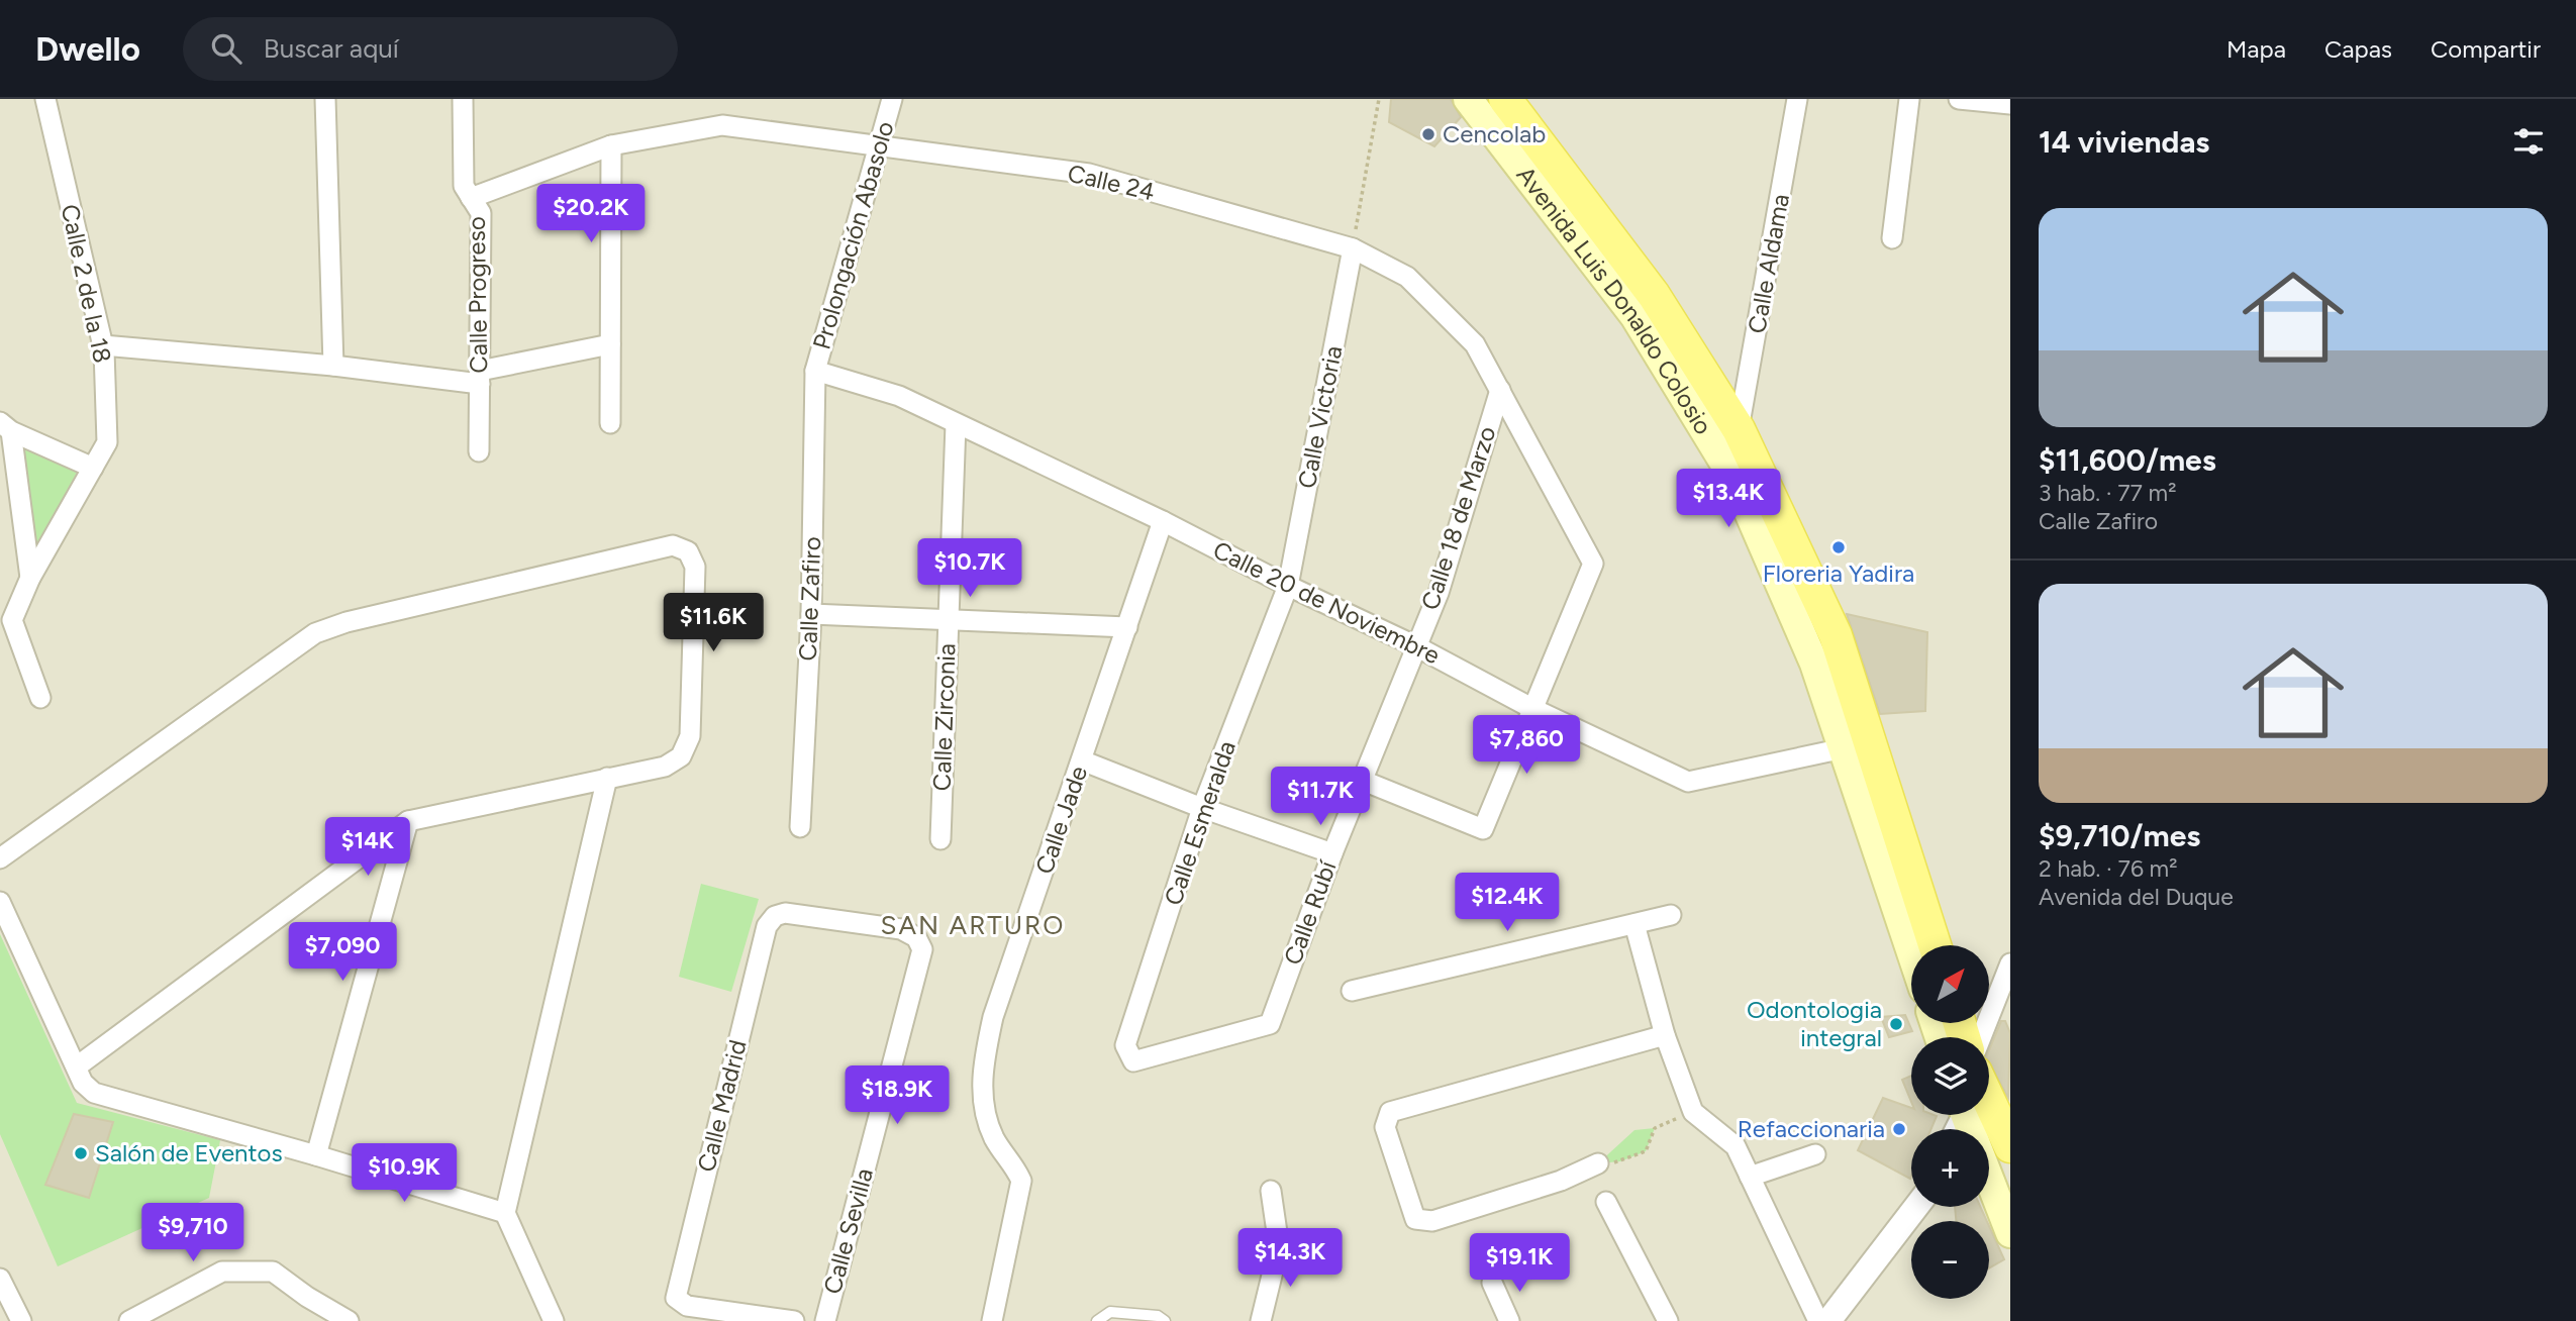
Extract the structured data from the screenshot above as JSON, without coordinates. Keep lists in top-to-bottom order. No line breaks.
{"streets":{"main road":["Avenida Luis Donaldo Colosio"],"street":["Calle 24","Prolongación Abasolo","Calle Aldama","Calle 2 de la 18","Calle Progreso","Calle Victoria","Calle 18 de Marzo","Calle Zafiro","Calle 20 de Noviembre","Calle Zirconia","Calle Jade","Calle Esmeralda","Calle Rubí","Calle Madrid","Calle Sevilla"]},"crossings":[["Calle 24","Prolongación Abasolo"],["Calle 24","Calle Progreso"],["Calle 24","Calle Victoria"],["Calle 24","Calle 18 de Marzo"],["Calle 24","Calle 20 de Noviembre"],["Prolongación Abasolo","Calle Zafiro"],["Prolongación Abasolo","Calle 20 de Noviembre"],["Calle Aldama","Avenida Luis Donaldo Colosio"],["Avenida Luis Donaldo Colosio","Calle 20 de Noviembre"],["Calle Victoria","Calle 20 de Noviembre"],["Calle Victoria","Calle Esmeralda"],["Calle 18 de Marzo","Calle 20 de Noviembre"],["Calle 18 de Marzo","Calle Rubí"],["Calle Zafiro","Calle 20 de Noviembre"],["Calle 20 de Noviembre","Calle Zirconia"],["Calle 20 de Noviembre","Calle Jade"],["Calle 20 de Noviembre","Calle Esmeralda"],["Calle 20 de Noviembre","Calle Rubí"],["Calle Esmeralda","Calle Rubí"],["Calle Madrid","Calle Sevilla"]],"districts":["SAN ARTURO"],"places":["Cencolab","Floreria Yadira","Odontologia integral","Refaccionaria","Salón de Eventos"],"north":"top right","page":{"header":"Dwello","search":"Buscar aquí","nav":["Mapa","Capas","Compartir"],"heading":"14 viviendas","price":["$20.2K","$13.4K","$10.7K","$11.6K","$7,860","$11.7K","$14K","$12.4K","$7,090","$18.9K","$10.9K","$9,710","$14.3K","$19.1K"],"list":[{"name":"$11,600/mes","note":"3 hab. · 77 m² · Calle Zafiro"},{"name":"$9,710/mes","note":"2 hab. · 76 m² · Avenida del Duque"}],"map_buttons":["+","−"]}}
